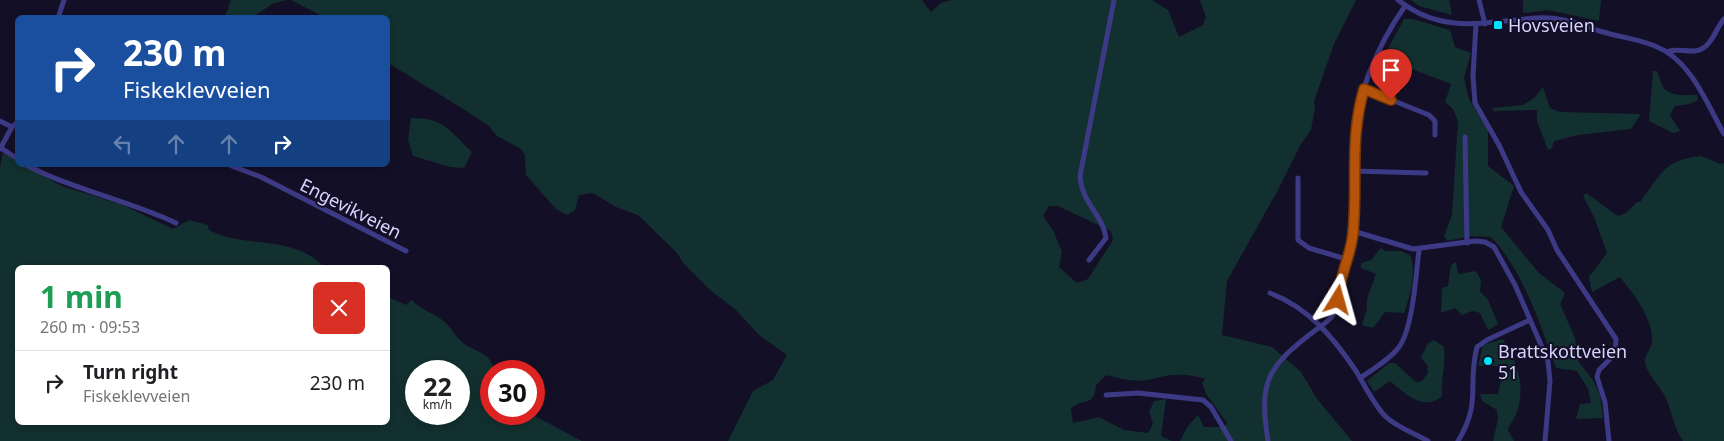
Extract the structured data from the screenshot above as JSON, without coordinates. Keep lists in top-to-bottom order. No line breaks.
{"streets":{"street":["Engevikveien"]},"places":{"transit":["Hovsveien"],"other":["Brattskottveien 51"]},"page":{"turn":["230 m","Fiskeklevveien"],"heading":["1 min","260 m · 09:53"],"list":[{"name":"Turn right","note":"Fiskeklevveien","value":"230 m"}],"speed":"22 km/h","limit":"30"}}
